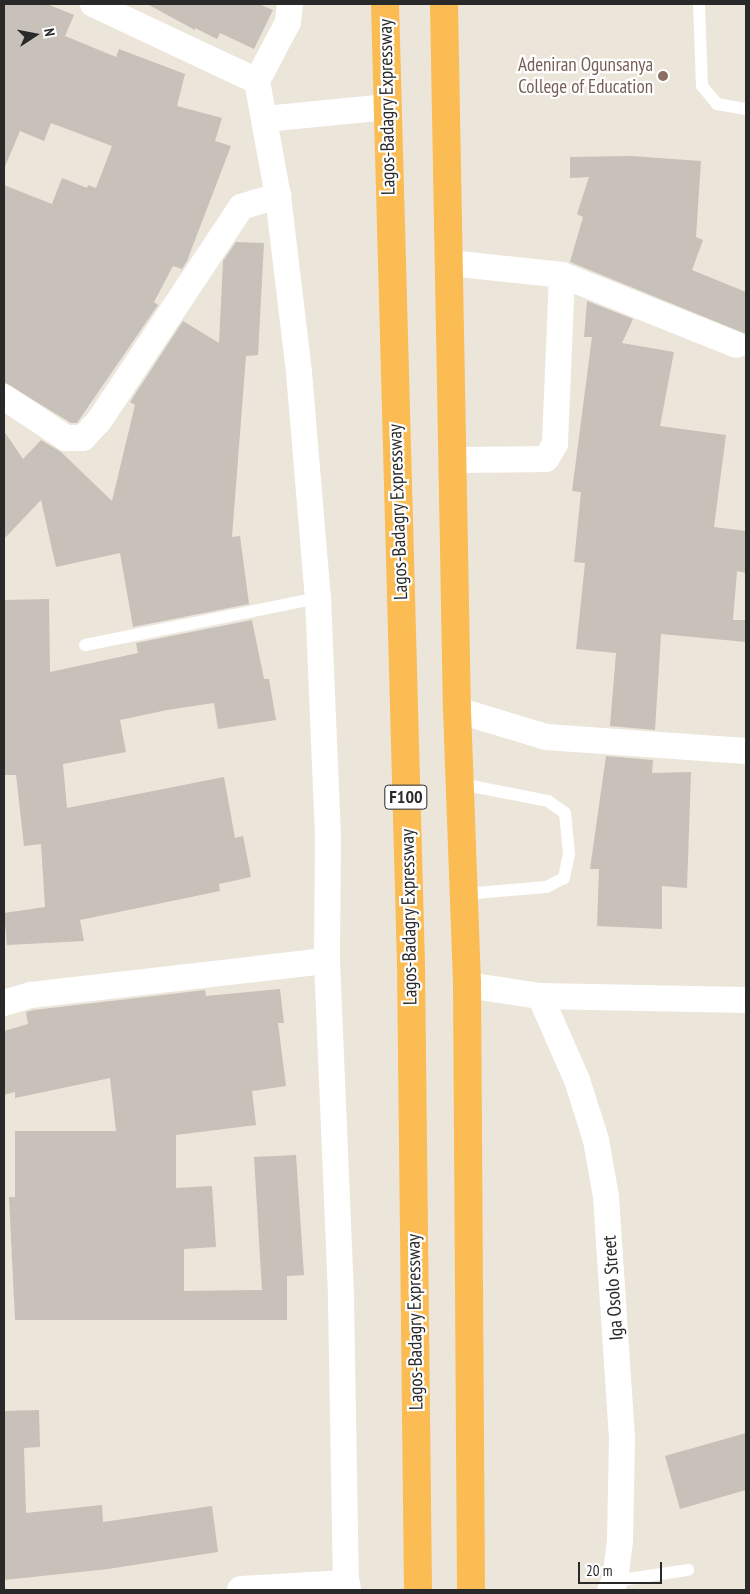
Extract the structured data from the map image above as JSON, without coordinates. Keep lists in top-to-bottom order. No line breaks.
{"streets":{"highway":["Lagos-Badagry Expressway","F100"],"street":["Iga Osolo Street"]},"places":["Adeniran Ogunsanya College of Education"],"scale_bar":"20 m","north":"right"}
